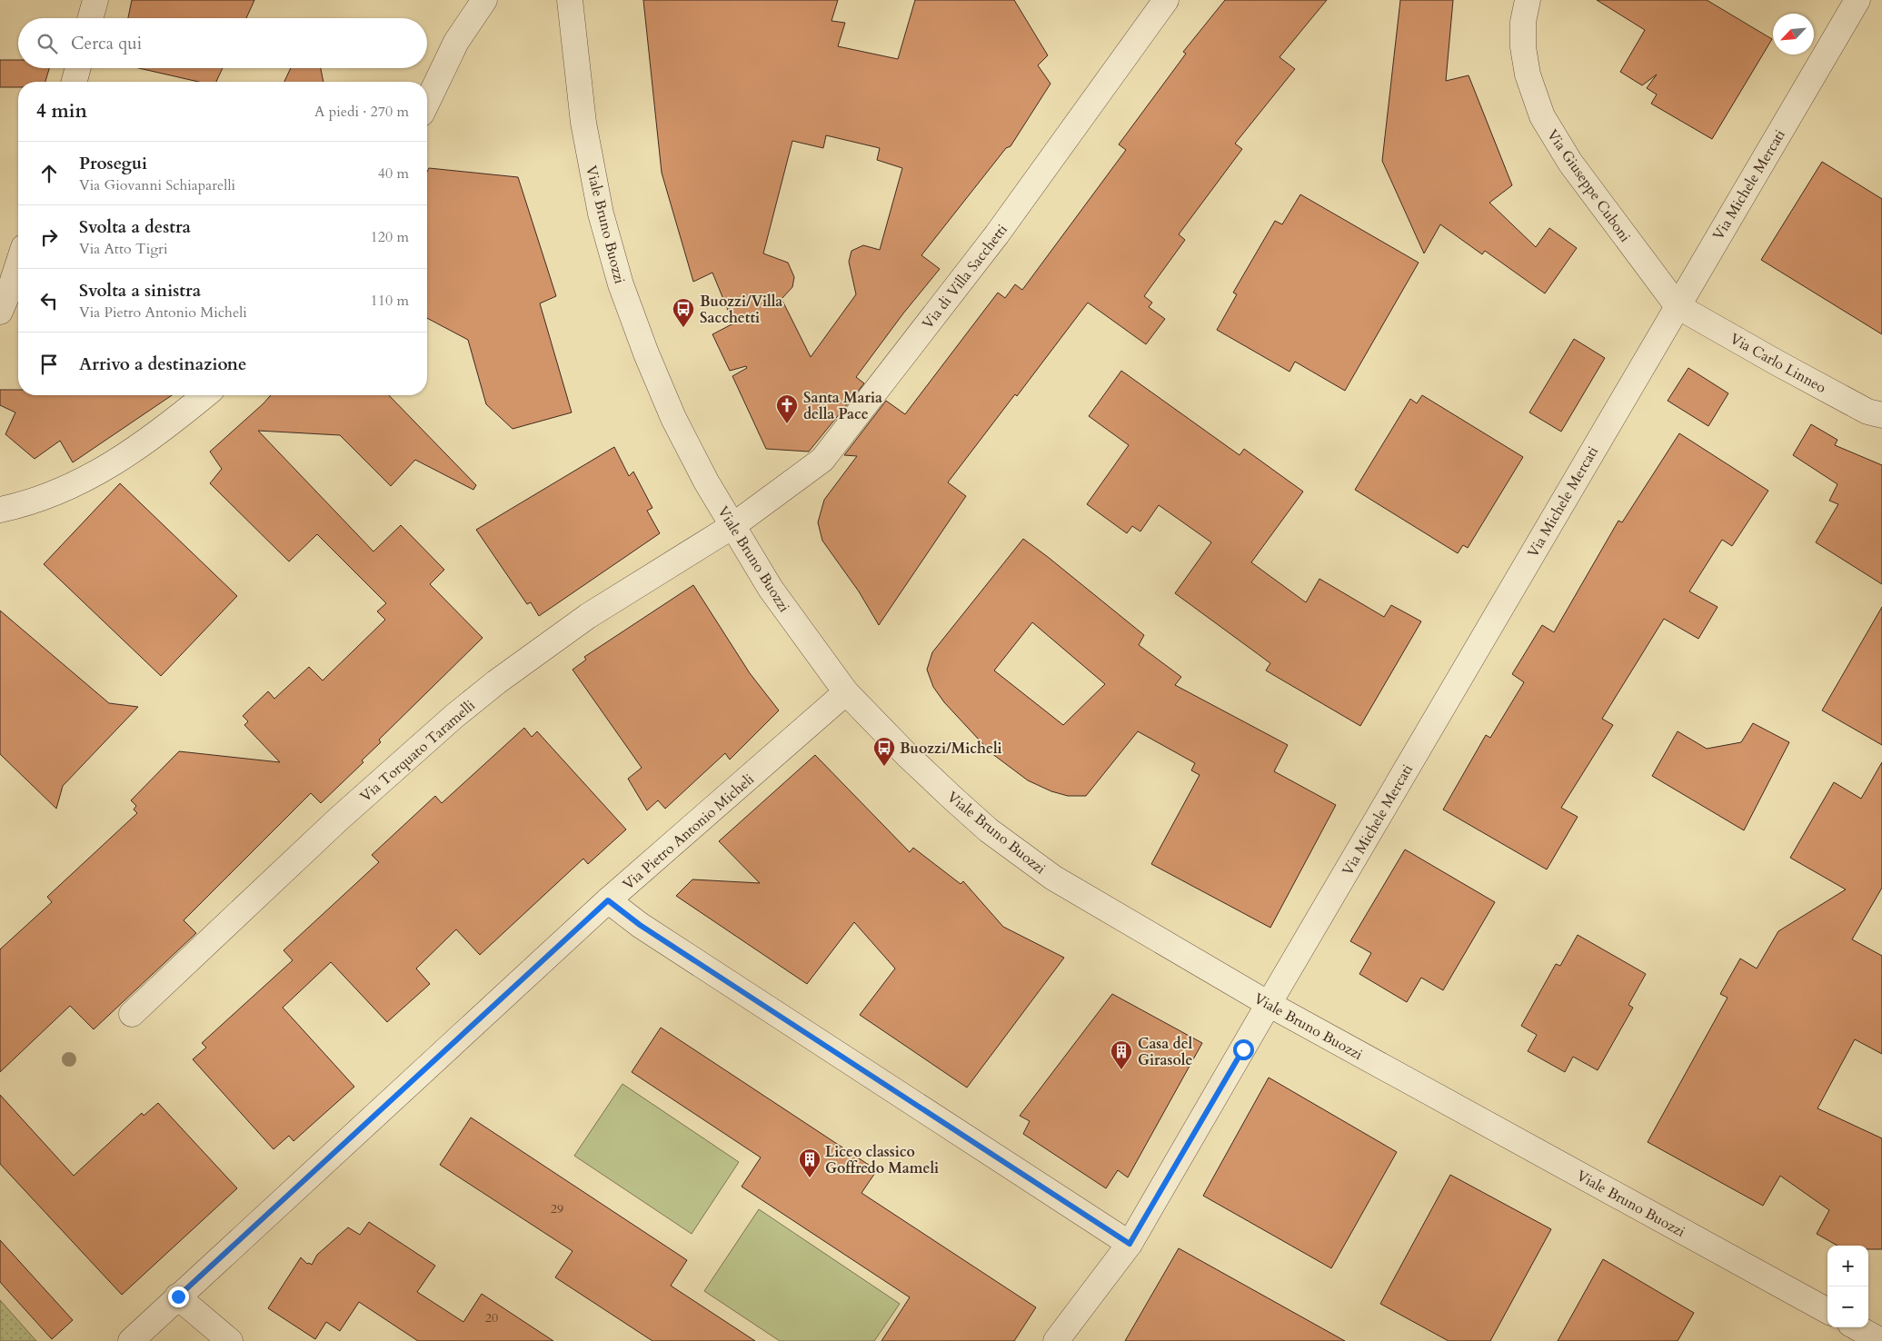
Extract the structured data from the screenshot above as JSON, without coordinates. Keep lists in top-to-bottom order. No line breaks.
{"streets":{"street":["Via Michele Mercati","Via Giuseppe Cuboni","Viale Bruno Buozzi","Via di Villa Sacchetti","Via Carlo Linneo","Via Torquato Taramelli","Via Pietro Antonio Micheli"]},"crossings":[["Via Michele Mercati","Via Giuseppe Cuboni"],["Via Michele Mercati","Viale Bruno Buozzi"],["Via Michele Mercati","Via Carlo Linneo"],["Via Giuseppe Cuboni","Via Carlo Linneo"],["Viale Bruno Buozzi","Via di Villa Sacchetti"],["Viale Bruno Buozzi","Via Torquato Taramelli"],["Viale Bruno Buozzi","Via Pietro Antonio Micheli"],["Via di Villa Sacchetti","Via Torquato Taramelli"]],"places":{"bus stop":["Buozzi/Villa Sacchetti","Buozzi/Micheli"],"church":["Santa Maria della Pace"],"building":["Casa del Girasole","Liceo classico Goffredo Mameli"]},"house_numbers":["29","20"],"north":"bottom left","page":{"search":"Cerca qui","heading":["4 min","A piedi · 270 m"],"list":[["Prosegui","Via Giovanni Schiaparelli","40 m"],["Svolta a destra","Via Atto Tigri","120 m"],["Svolta a sinistra","Via Pietro Antonio Micheli","110 m"],"Arrivo a destinazione"],"map_buttons":["+","−"]}}
